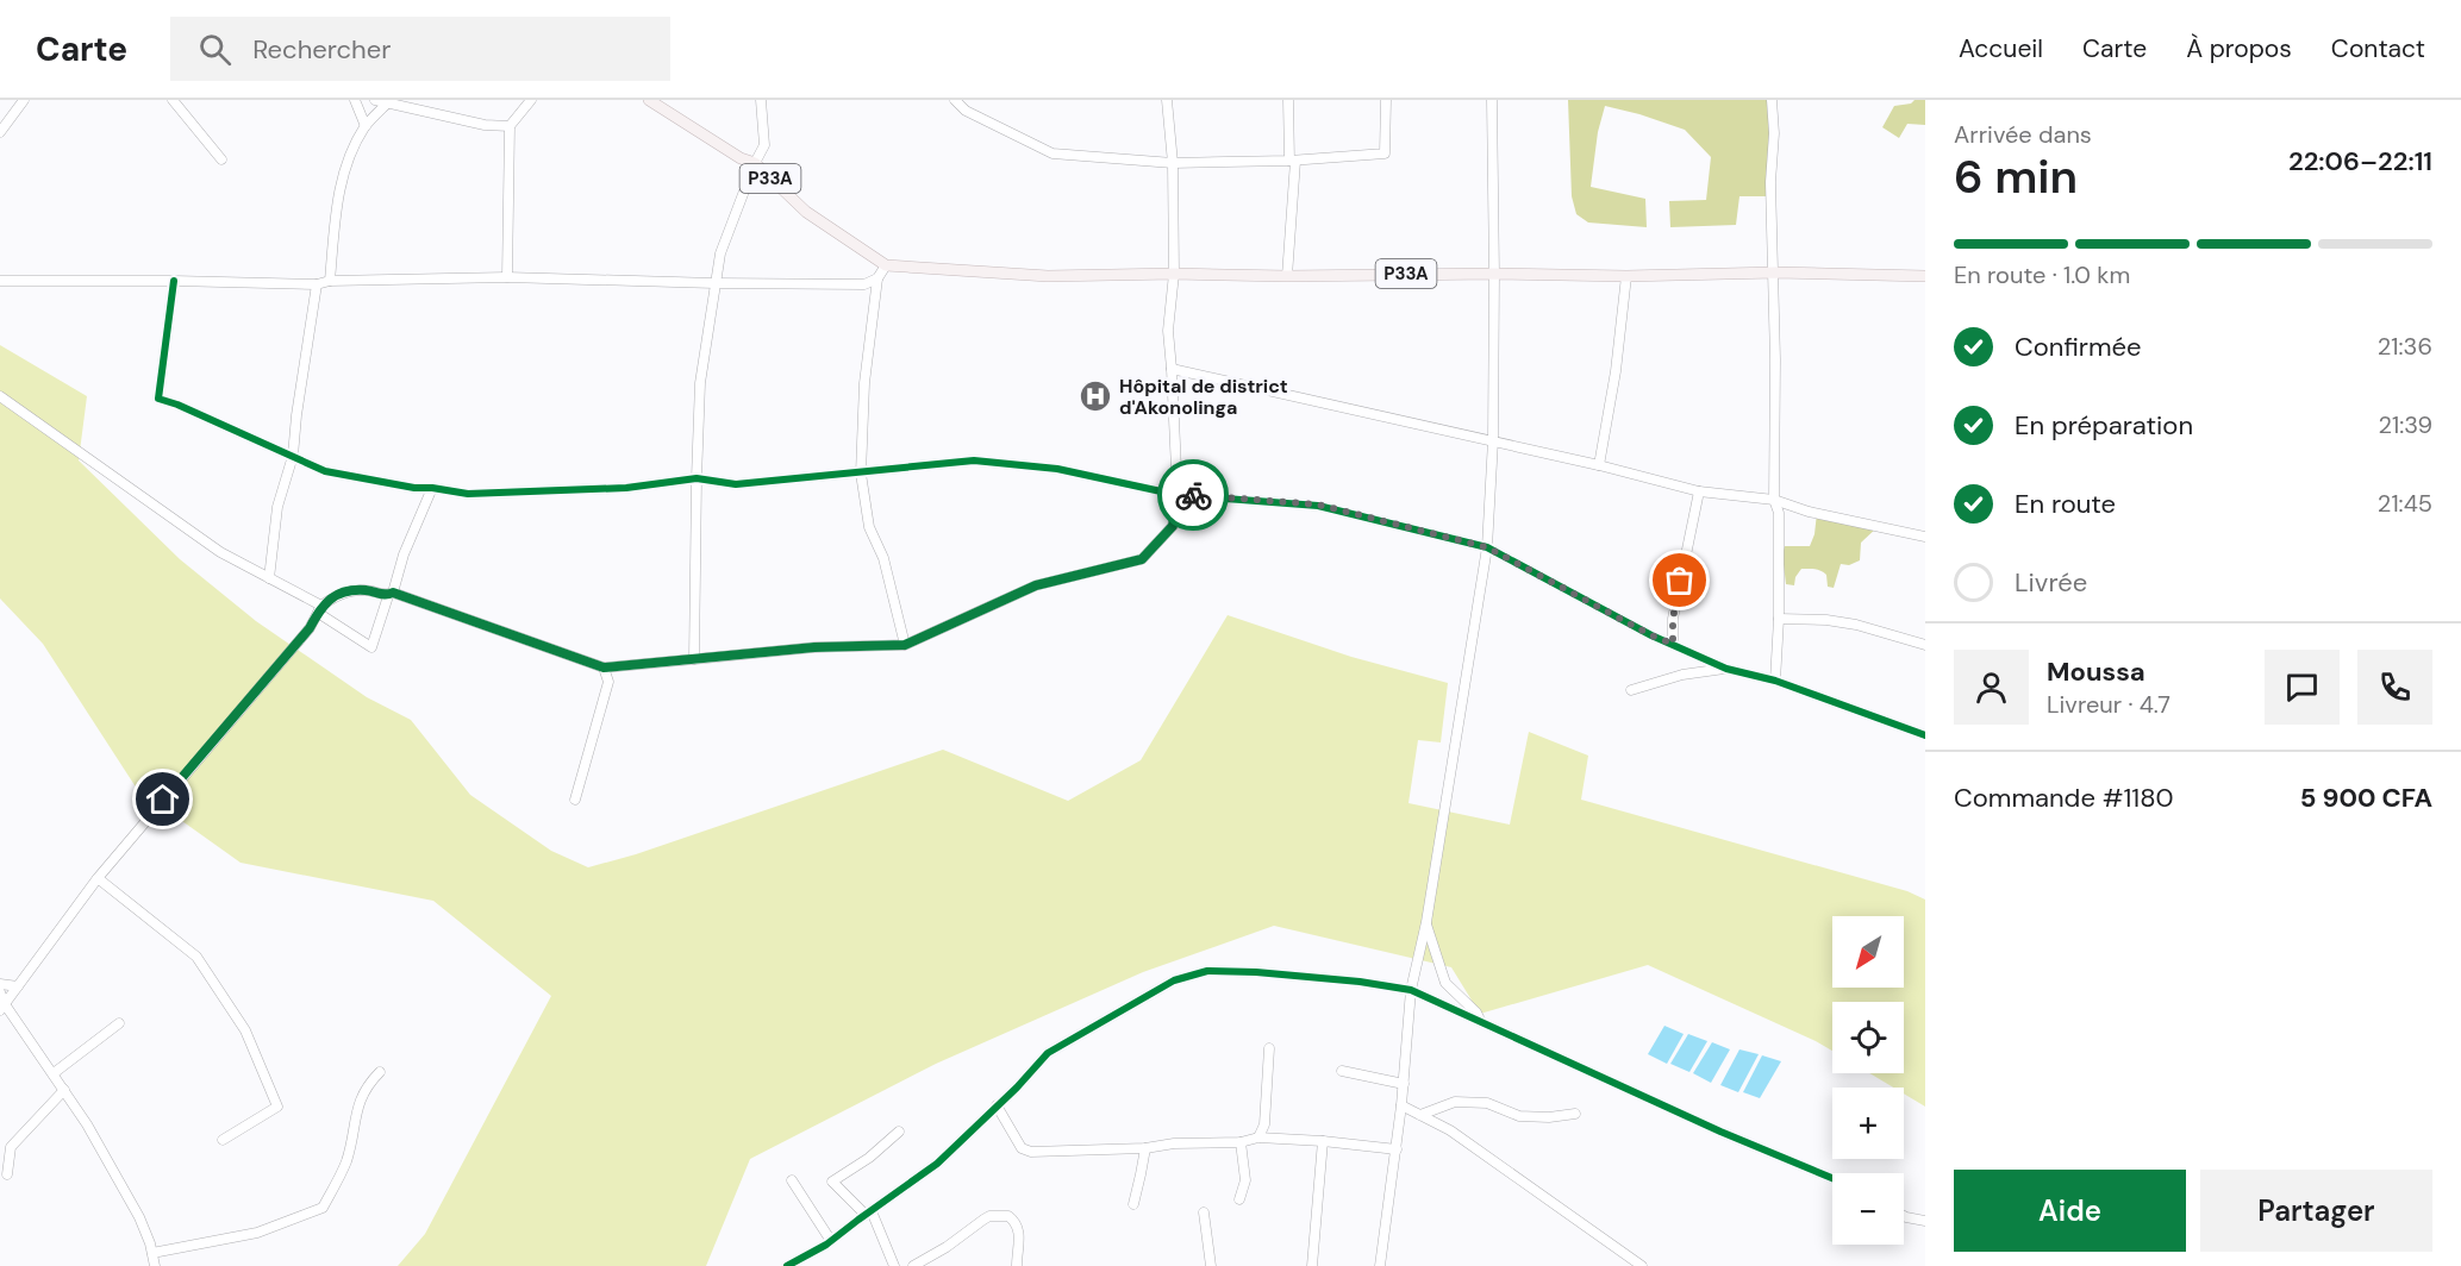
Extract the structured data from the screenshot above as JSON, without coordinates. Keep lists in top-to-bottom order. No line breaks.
{"streets":{"main road":["P33A"]},"places":{"hospital":["Hôpital de district d'Akonolinga"]},"north":"bottom left","page":{"header":"Carte","search":"Rechercher","nav":["Accueil","Carte","À propos","Contact"],"heading":["6 min","Arrivée dans","22:06–22:11"],"panel":["Moussa","Livreur · 4.7","Commande #1180","5 900 CFA"],"bar":"En route · 1.0 km","list":[["Confirmée","21:36"],["En préparation","21:39"],["En route","21:45"],"Livrée"],"map_buttons":["+","−"],"buttons":["Aide","Partager"]}}
